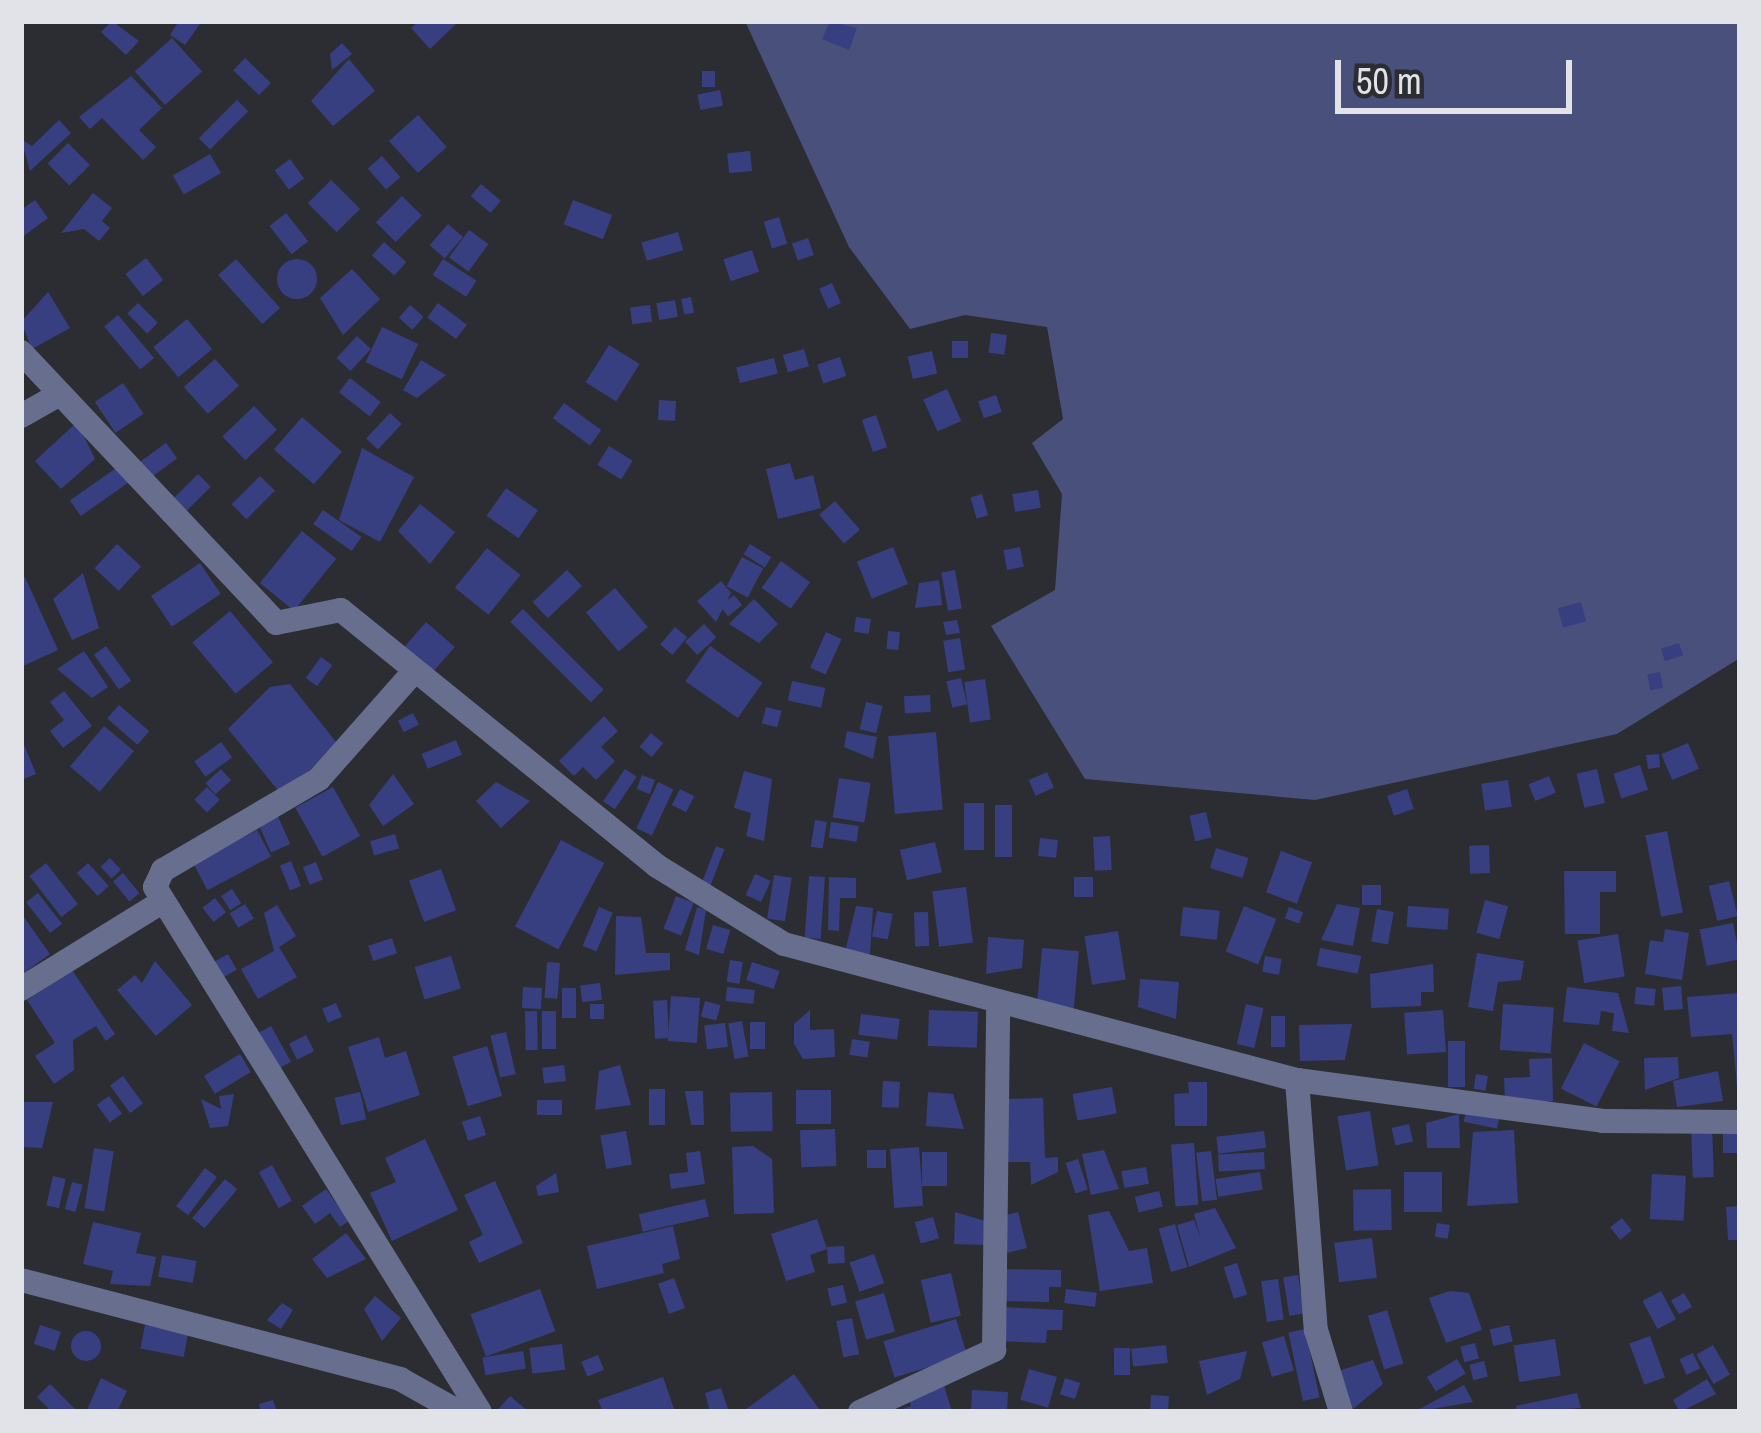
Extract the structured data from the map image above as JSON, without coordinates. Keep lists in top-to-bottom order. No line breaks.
{"scale_bar":"50 m"}
